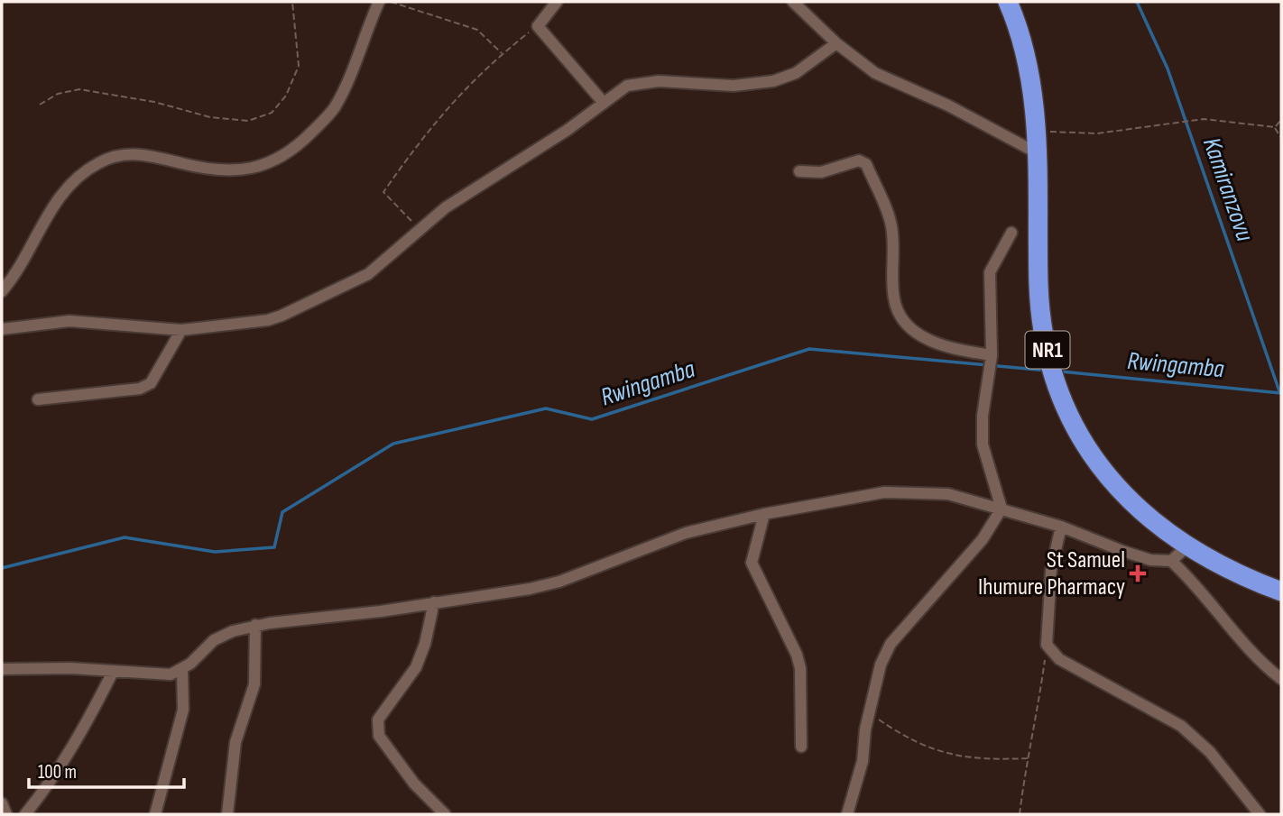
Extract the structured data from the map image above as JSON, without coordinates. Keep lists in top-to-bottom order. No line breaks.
{"streets":{"highway":["NR1"]},"water":["Kamiranzovu","Rwingamba"],"places":{"health":["St Samuel Ihumure Pharmacy"]},"scale_bar":"100 m"}
